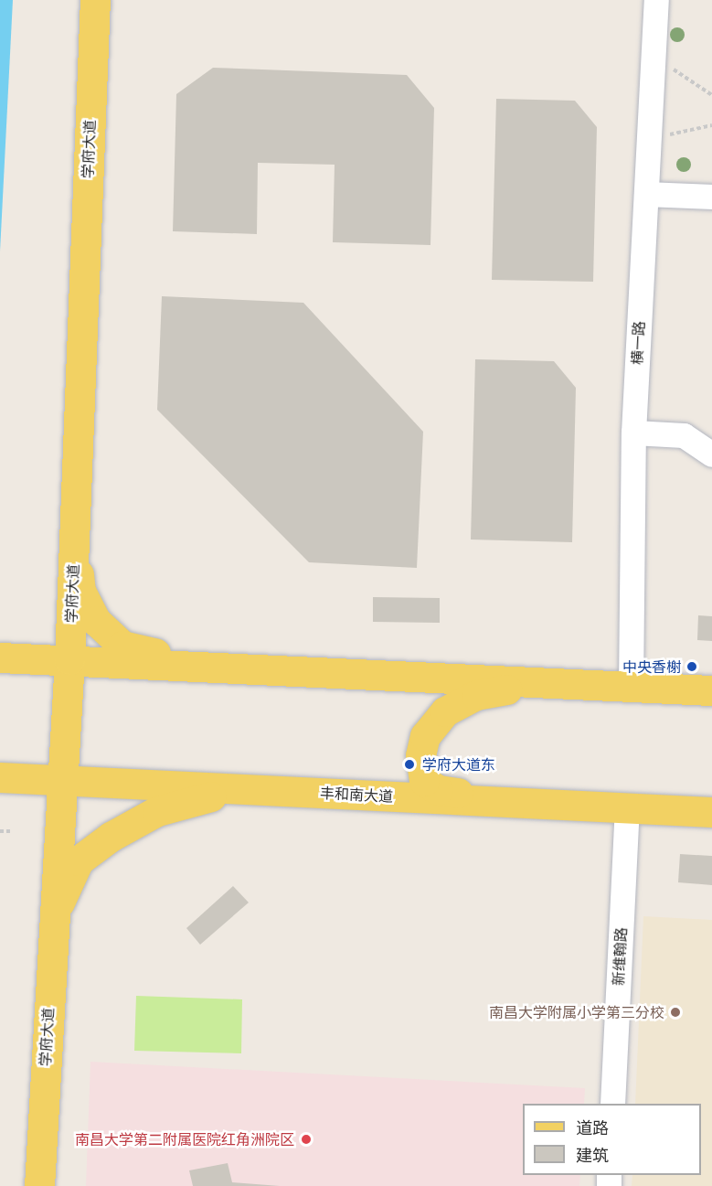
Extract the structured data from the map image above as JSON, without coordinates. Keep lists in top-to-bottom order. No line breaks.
{"streets":{"main road":["学府大道","丰和南大道"],"street":["横一路","新维翰路"]},"crossings":[["学府大道","丰和南大道"],["丰和南大道","新维翰路"]],"places":["中央香榭","学府大道东","南昌大学附属小学第三分校","南昌大学第二附属医院红角洲院区"],"legend":["道路","建筑"]}
